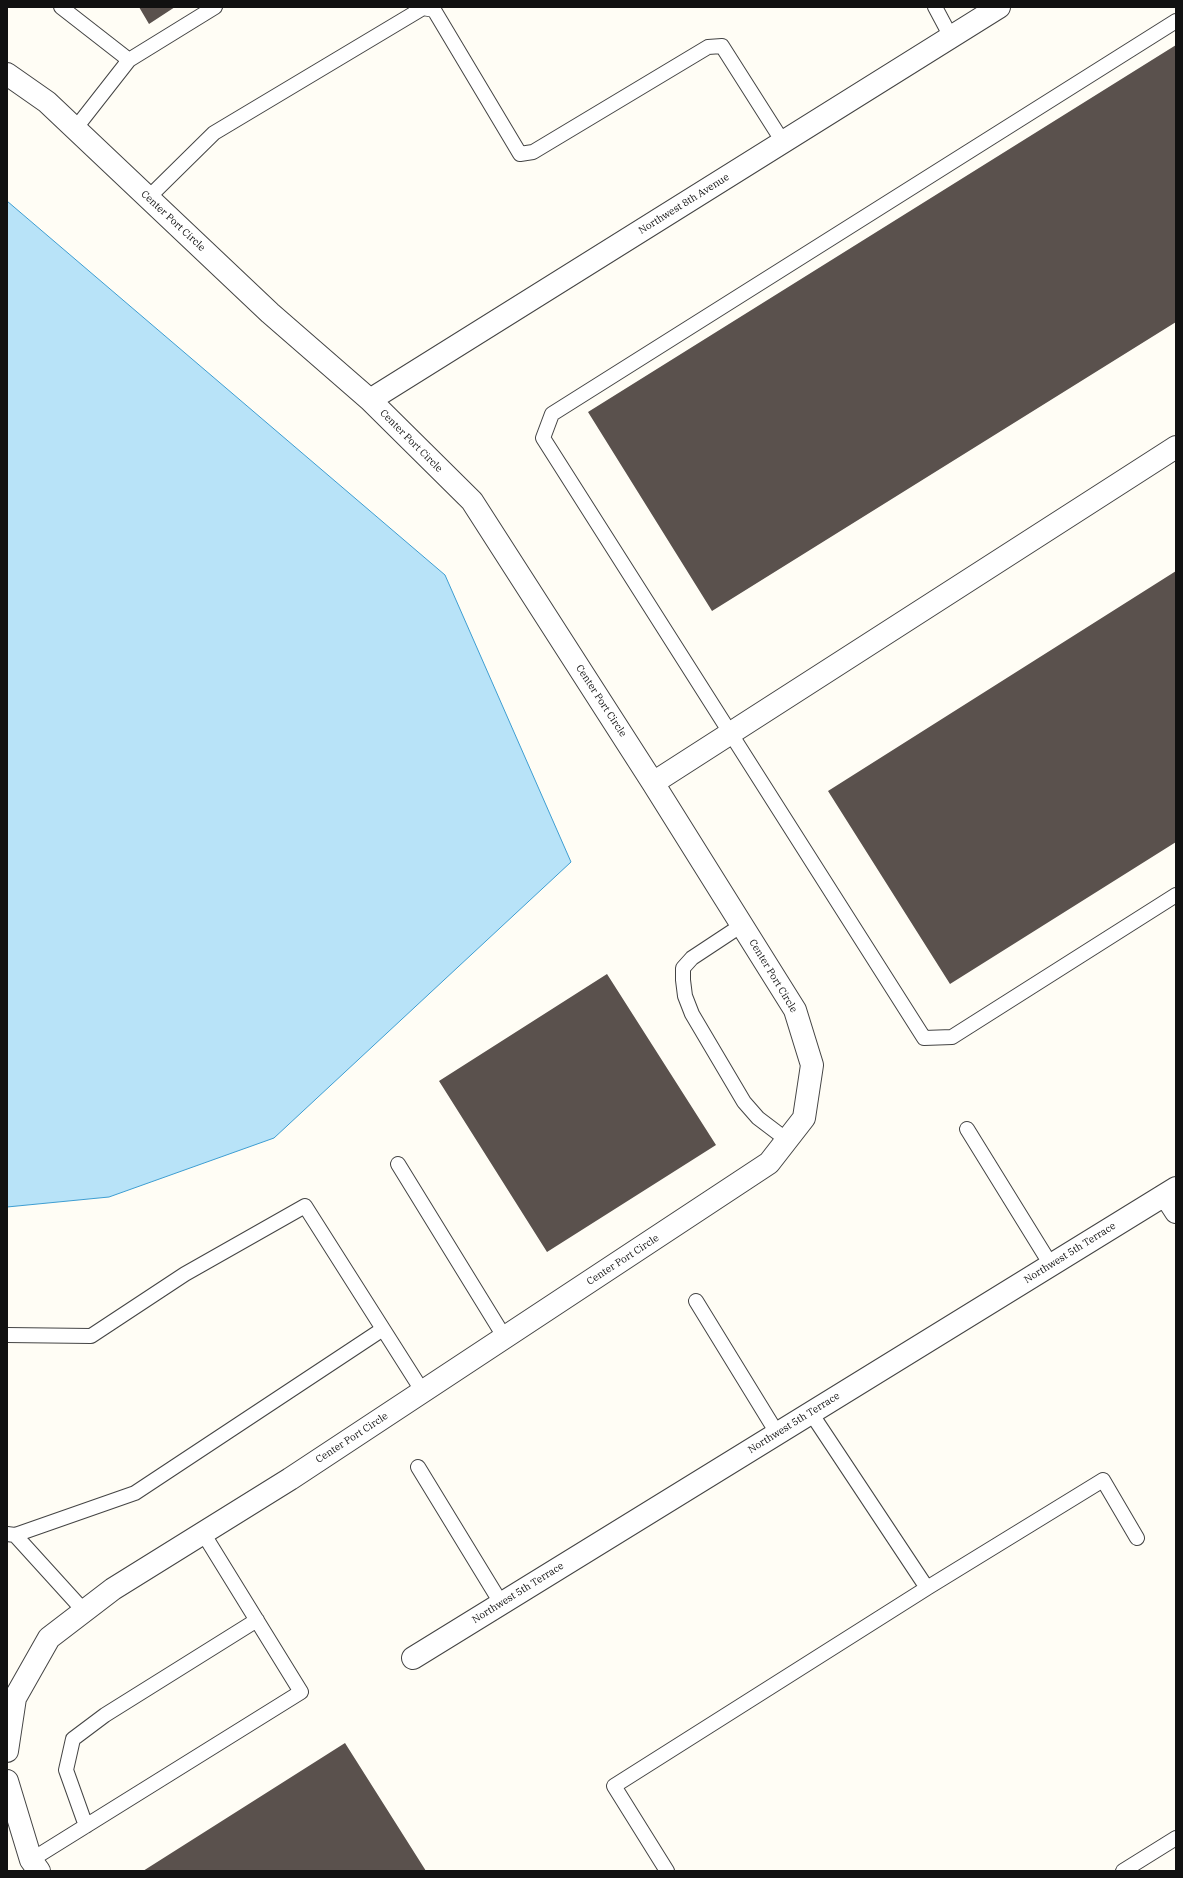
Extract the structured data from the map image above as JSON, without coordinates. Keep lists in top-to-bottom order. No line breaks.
{"streets":{"street":["Northwest 8th Avenue","Center Port Circle","Northwest 5th Terrace"]},"crossings":[["Northwest 8th Avenue","Center Port Circle"]]}
